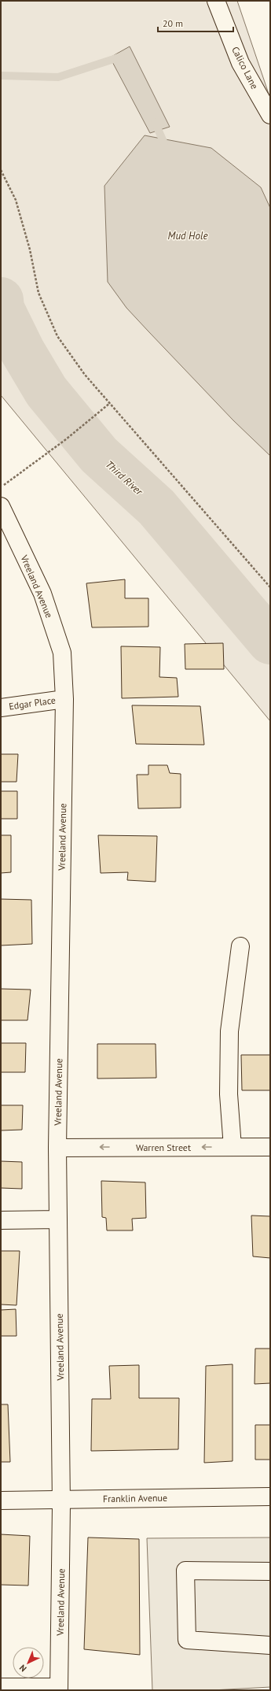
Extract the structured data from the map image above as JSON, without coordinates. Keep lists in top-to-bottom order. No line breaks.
{"streets":{"street":["Calico Lane","Vreeland Avenue","Edgar Place","Warren Street","Franklin Avenue"]},"crossings":[["Vreeland Avenue","Edgar Place"],["Vreeland Avenue","Warren Street"],["Vreeland Avenue","Franklin Avenue"]],"one_way":["Warren Street"],"water":["Mud Hole","Third River"],"scale_bar":"20 m","north":"bottom left"}
